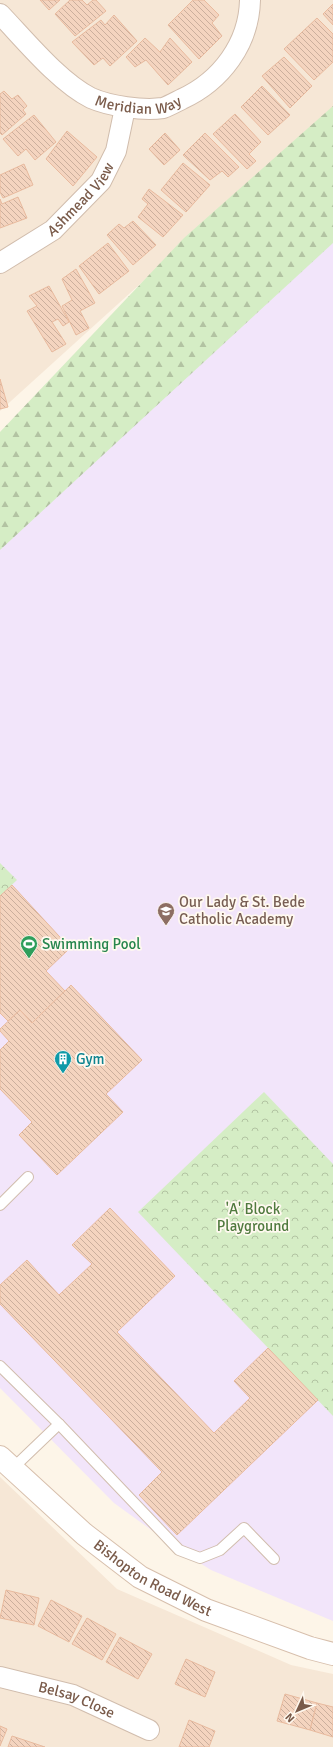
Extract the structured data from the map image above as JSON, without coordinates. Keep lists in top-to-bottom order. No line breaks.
{"streets":{"street":["Meridian Way","Ashmead View","Bishopton Road West","Belsay Close"]},"crossings":[["Meridian Way","Ashmead View"]],"parks":["'A' Block Playground"],"places":{"school or university":["Our Lady & St. Bede Catholic Academy"],"sports":["Swimming Pool"],"building":["Gym"]},"north":"bottom left"}
